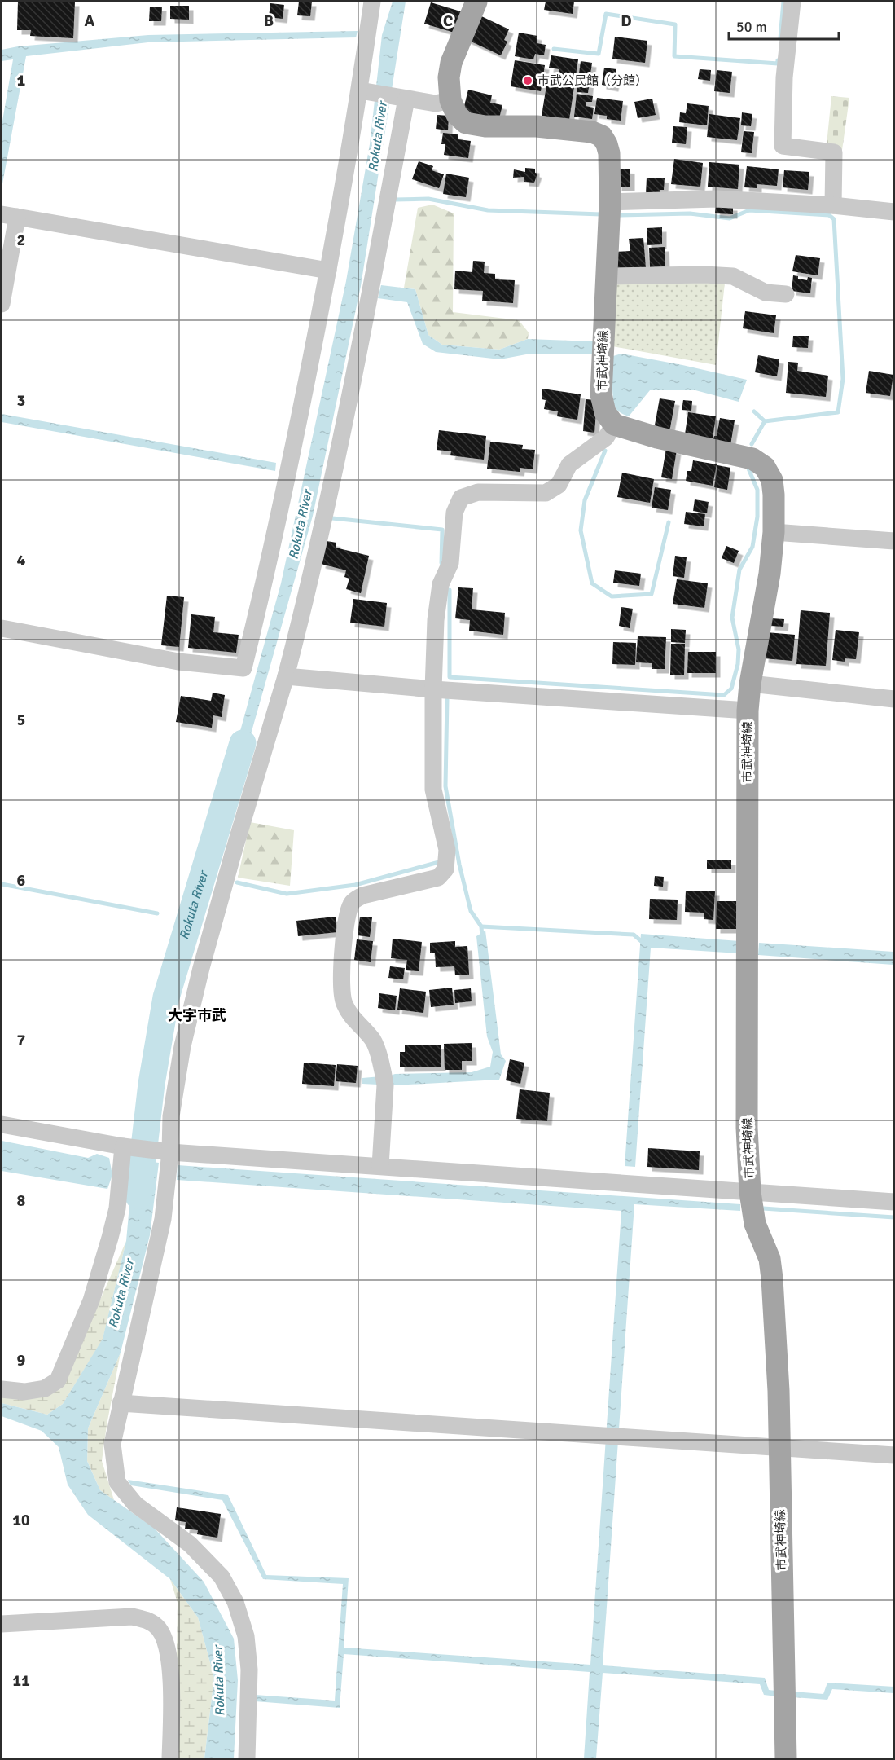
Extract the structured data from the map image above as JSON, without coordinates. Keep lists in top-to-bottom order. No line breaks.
{"streets":{"main road":["市武神埼線"]},"districts":["大字市武"],"water":["Rokuta River"],"places":["市武公民館（分館）"],"scale_bar":"50 m","grid":{"columns":["A","B","C","D"],"rows":["1","2","3","4","5","6","7","8","9","10","11"]}}
